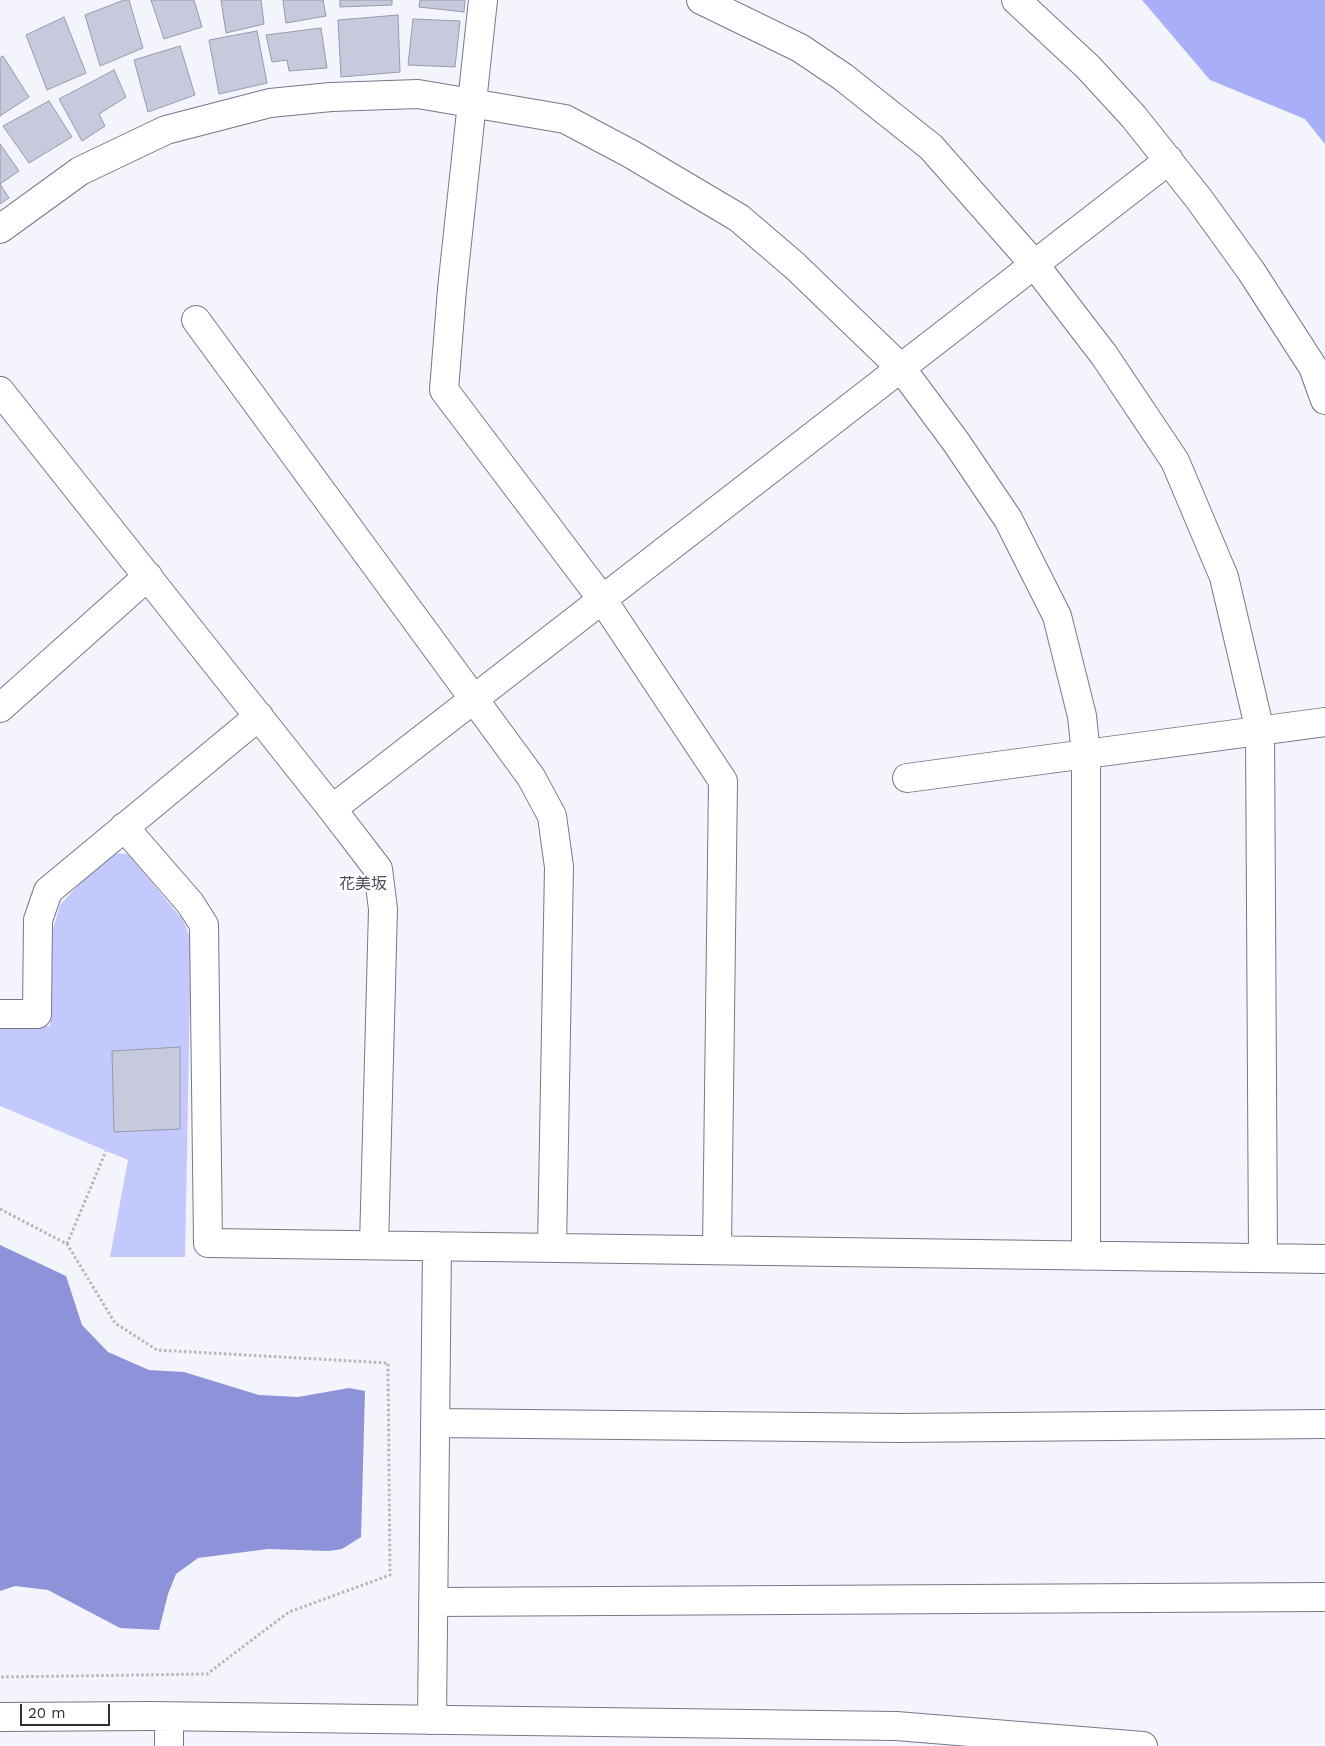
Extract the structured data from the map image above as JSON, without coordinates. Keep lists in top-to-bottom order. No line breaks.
{"districts":["花美坂"],"scale_bar":"20 m"}
